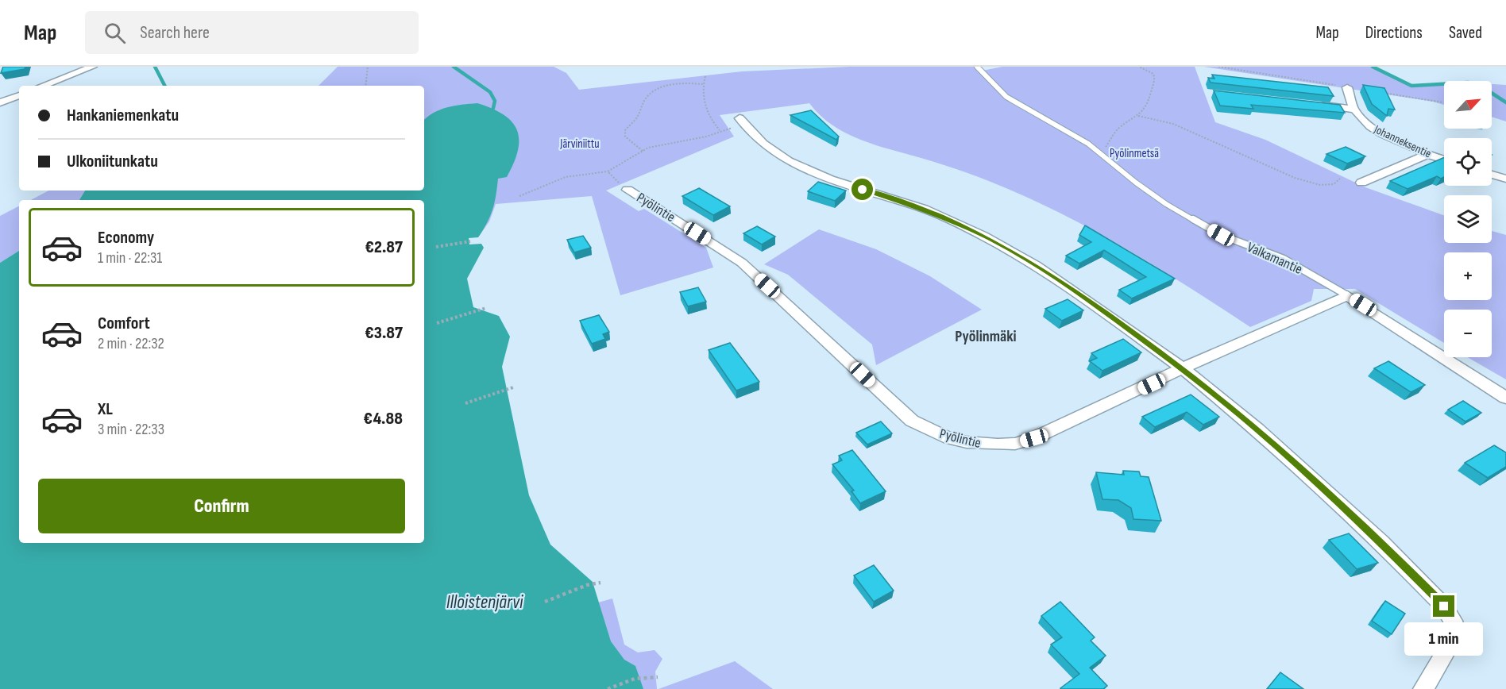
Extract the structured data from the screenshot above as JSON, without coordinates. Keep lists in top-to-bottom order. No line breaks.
{"streets":{"street":["Johanneksentie","Pyölintie","Valkamantie"]},"crossings":[["Pyölintie","Valkamantie"]],"districts":["Pyölinmäki"],"water":["Illoistenjärvi"],"parks":["Järviniittu","Pyölinmetsä"],"north":"top right","page":{"header":"Map","search":"Search here","nav":["Map","Directions","Saved"],"map_buttons":["+","−"],"banner":["Hankaniemenkatu","Ulkoniitunkatu"],"list":[{"name":"Economy","note":"1 min · 22:31","value":"€2.87"},{"name":"Comfort","note":"2 min · 22:32","value":"€3.87"},{"name":"XL","note":"3 min · 22:33","value":"€4.88"}],"buttons":"Confirm","bubble":"1 min"}}
